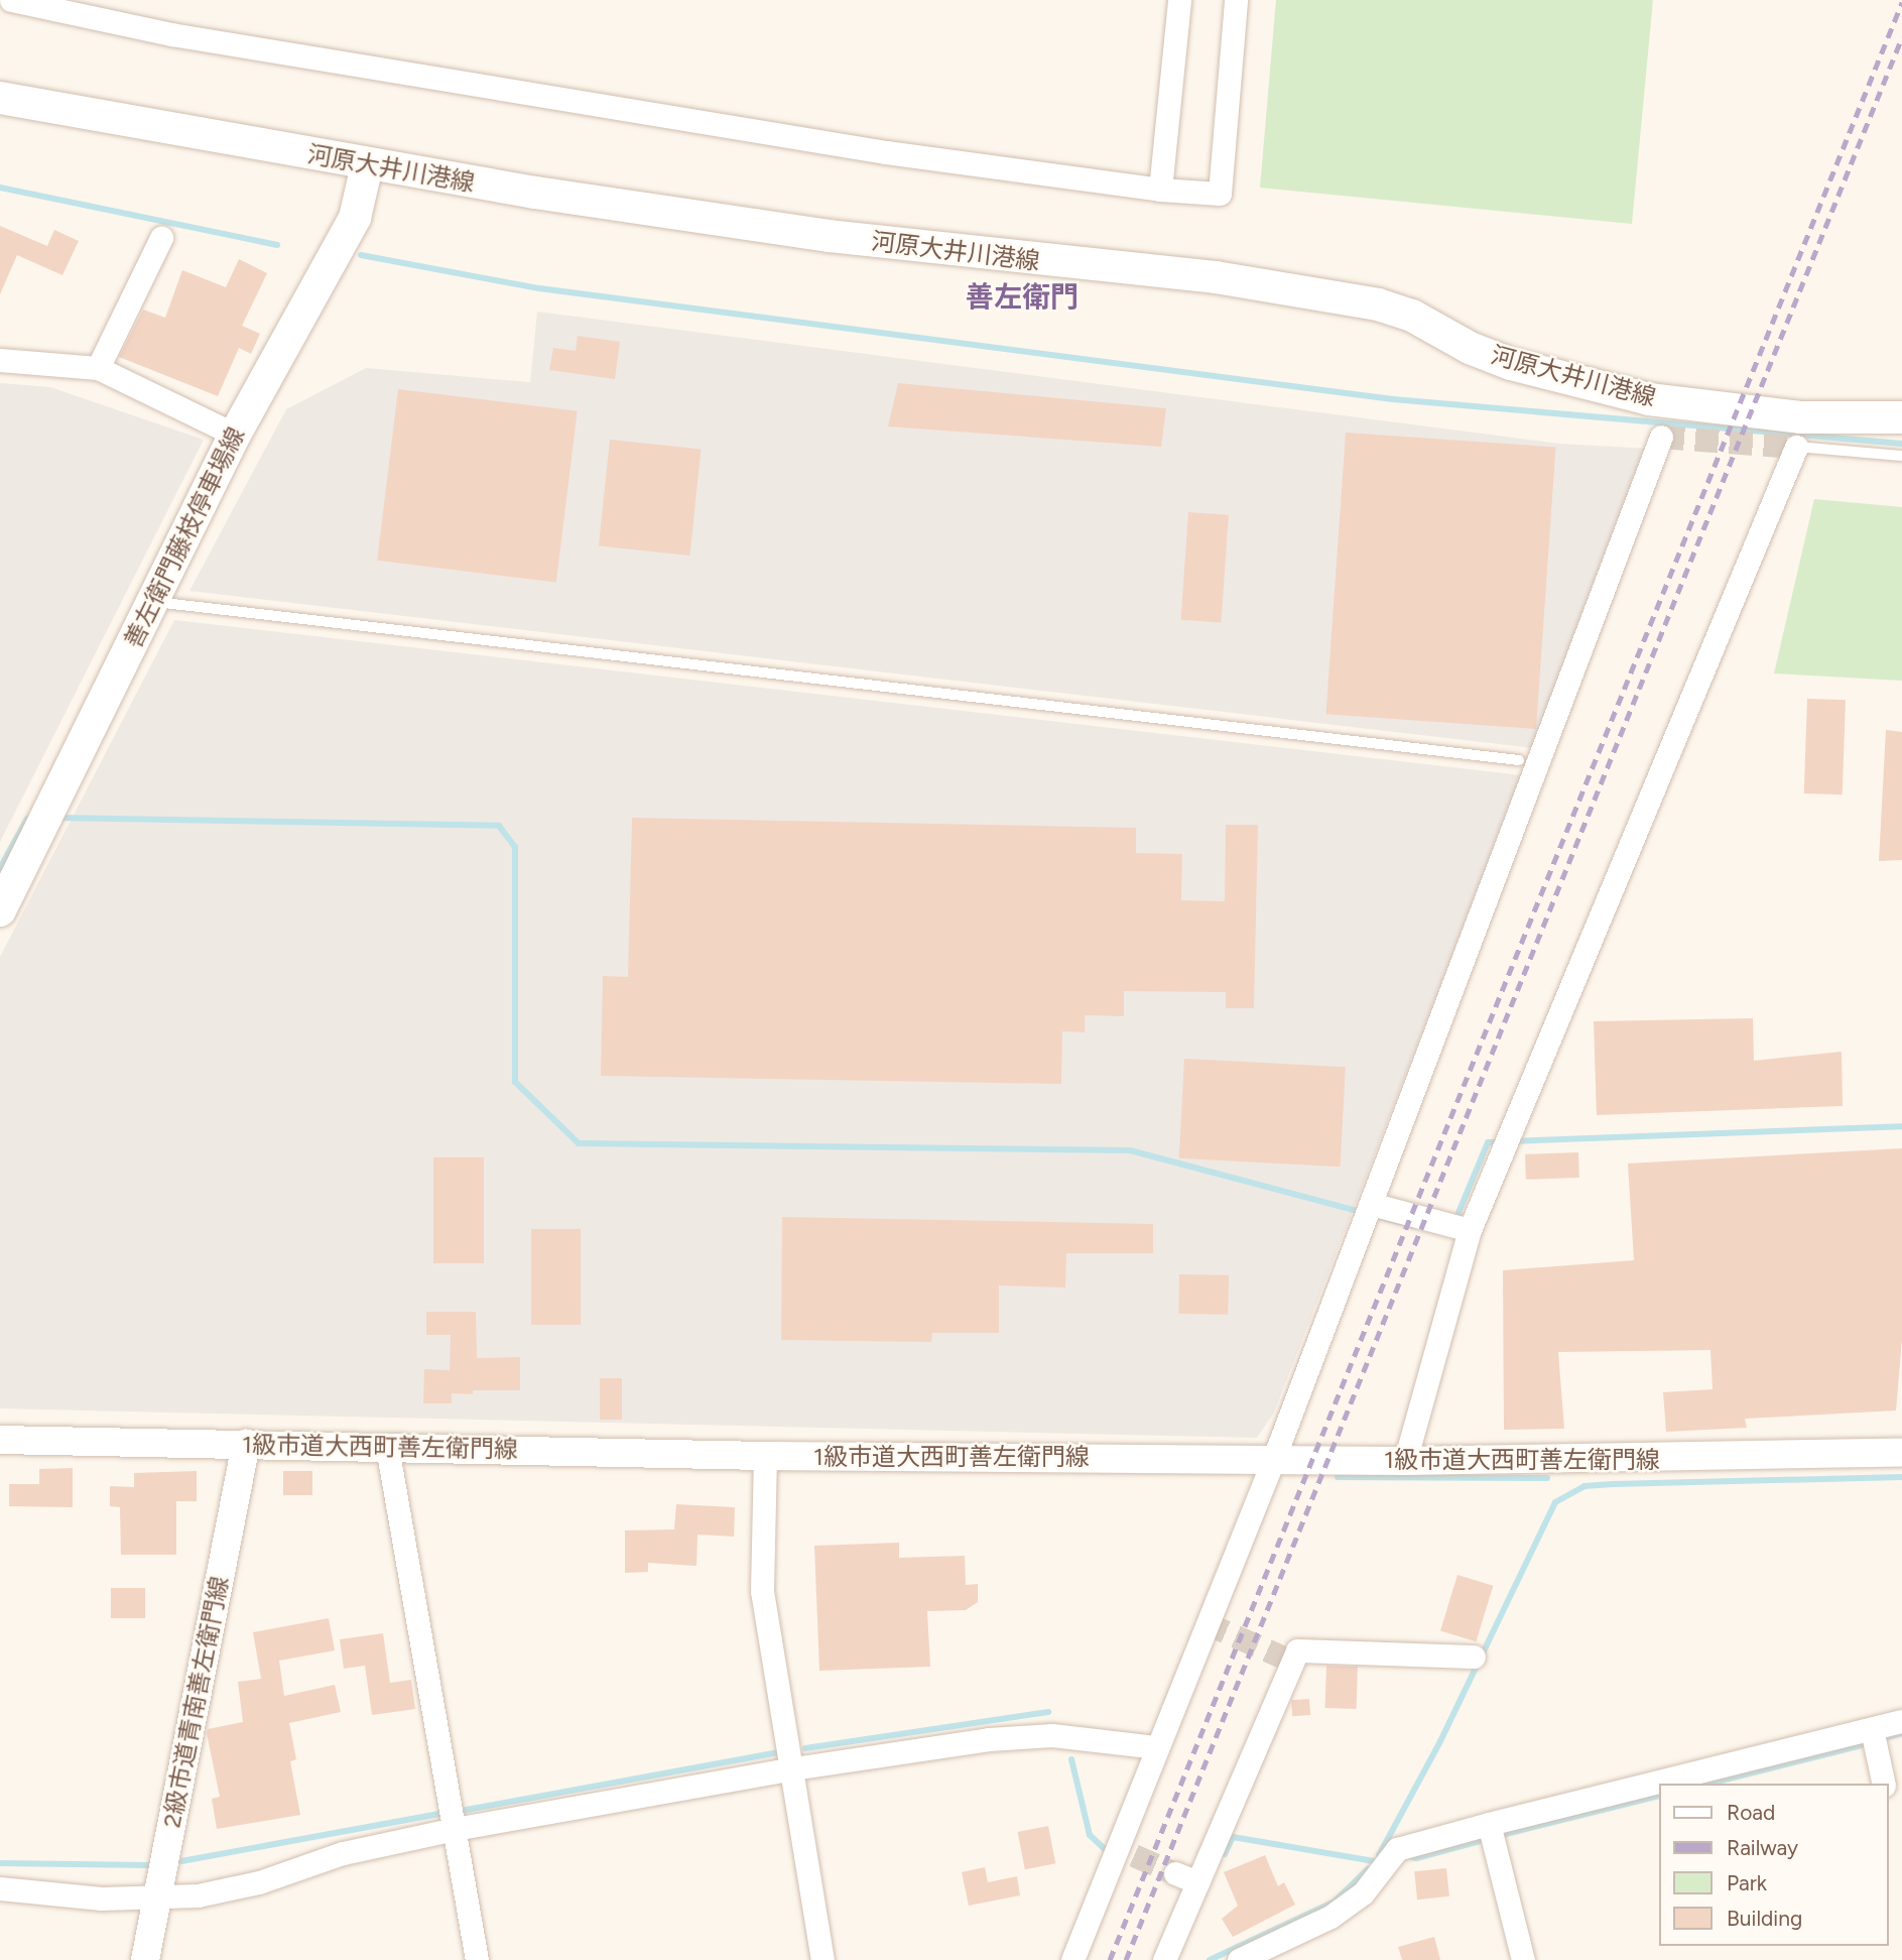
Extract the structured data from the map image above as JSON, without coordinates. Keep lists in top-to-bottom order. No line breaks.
{"streets":{"main road":["河原大井川港線","善左衛門藤枝停車場線"],"street":["1級市道大西町善左衛門線","2級市道青南善左衛門線"]},"crossings":[["河原大井川港線","善左衛門藤枝停車場線"],["1級市道大西町善左衛門線","2級市道青南善左衛門線"]],"districts":["善左衛門"],"legend":["Road","Railway","Park","Building"]}
